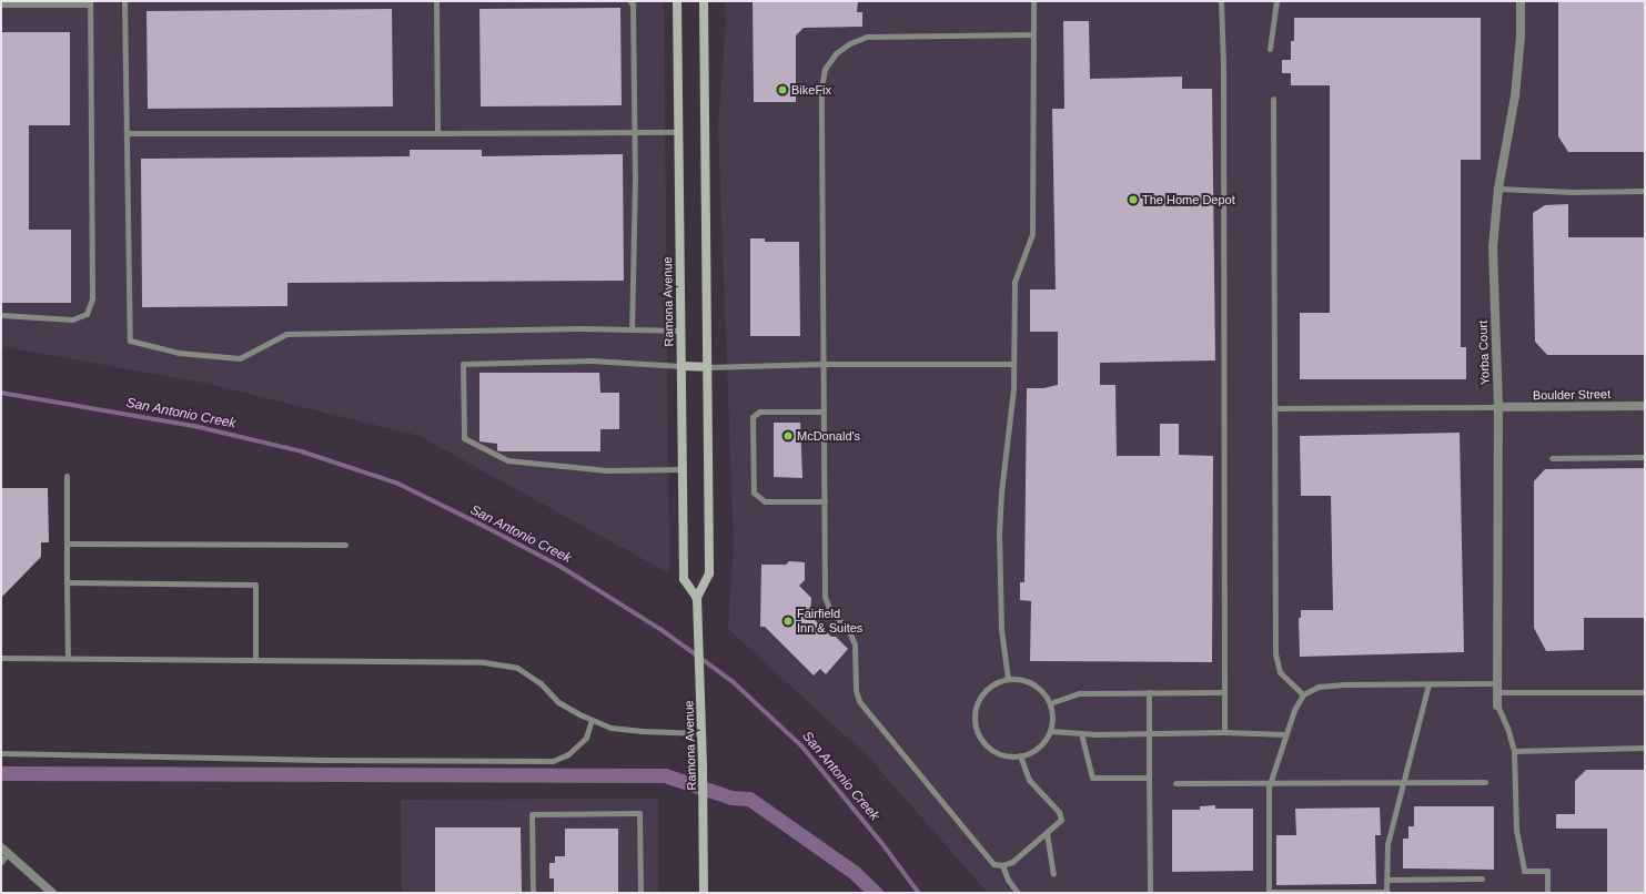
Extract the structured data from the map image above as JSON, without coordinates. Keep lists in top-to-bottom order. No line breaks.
{"streets":{"main road":["Ramona Avenue"],"street":["Yorba Court","Boulder Street"]},"crossings":[["Yorba Court","Boulder Street"]],"water":["San Antonio Creek"],"places":["BikeFix","The Home Depot","McDonald's","Fairfield Inn & Suites"]}
